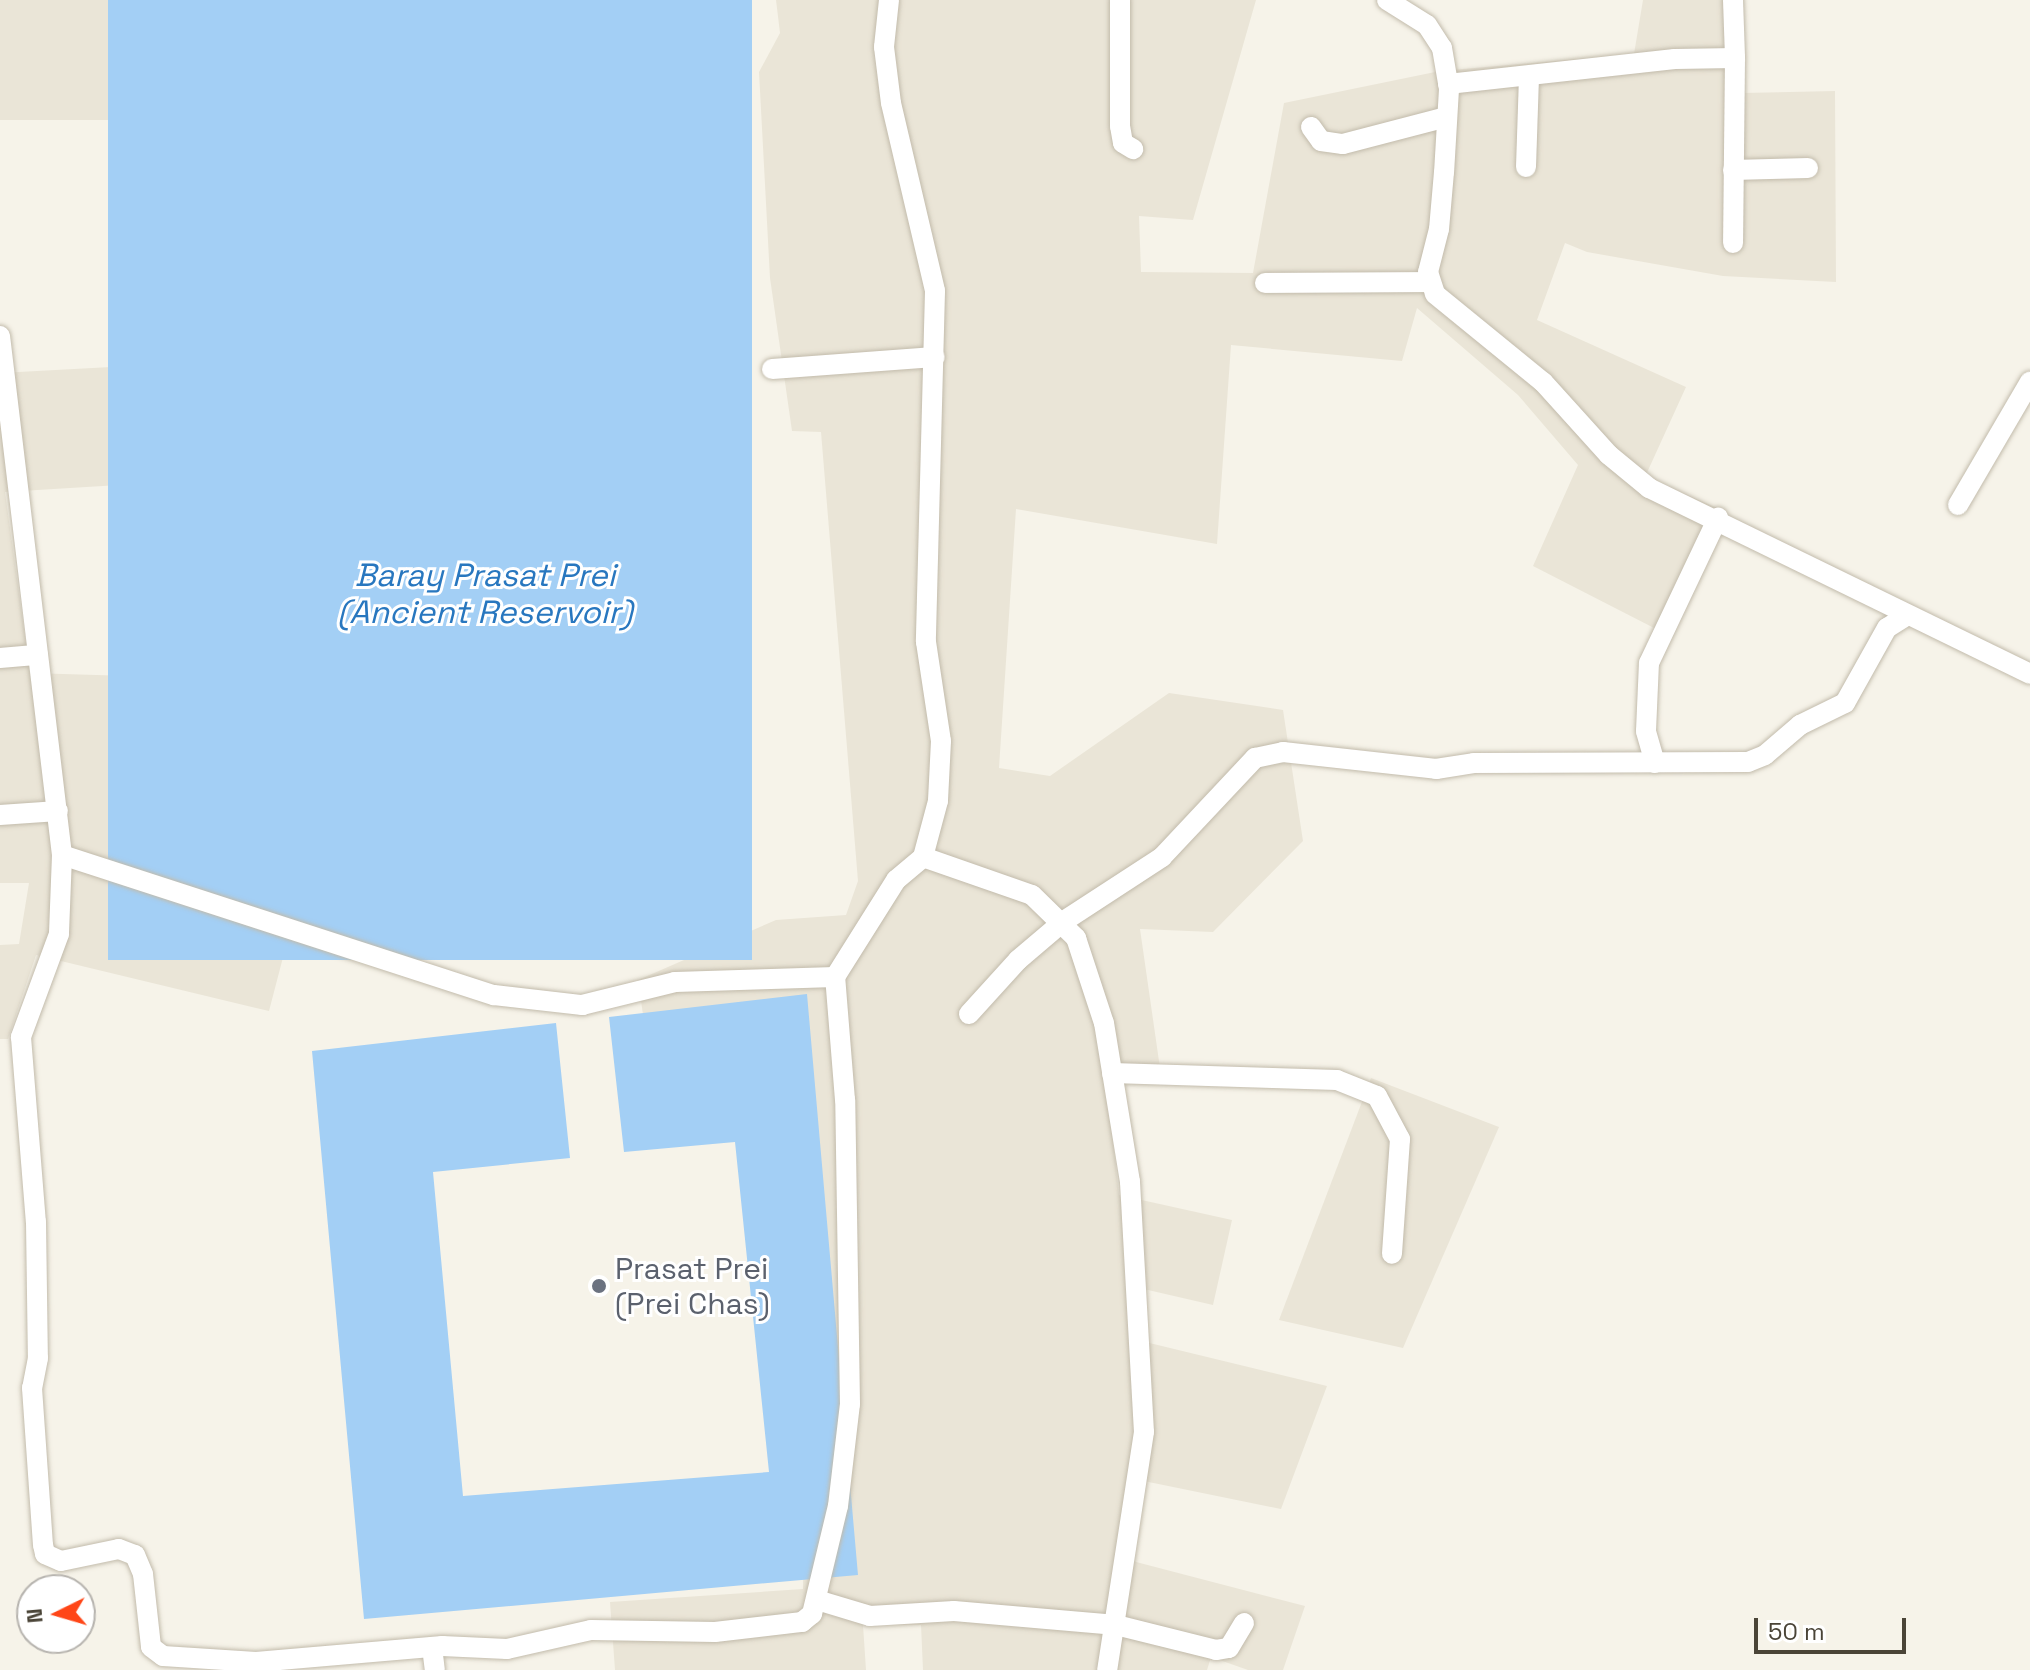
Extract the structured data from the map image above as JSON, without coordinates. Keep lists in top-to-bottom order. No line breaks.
{"water":["Baray Prasat Prei (Ancient Reservoir)"],"places":["Prasat Prei (Prei Chas)"],"scale_bar":"50 m","north":"left"}
